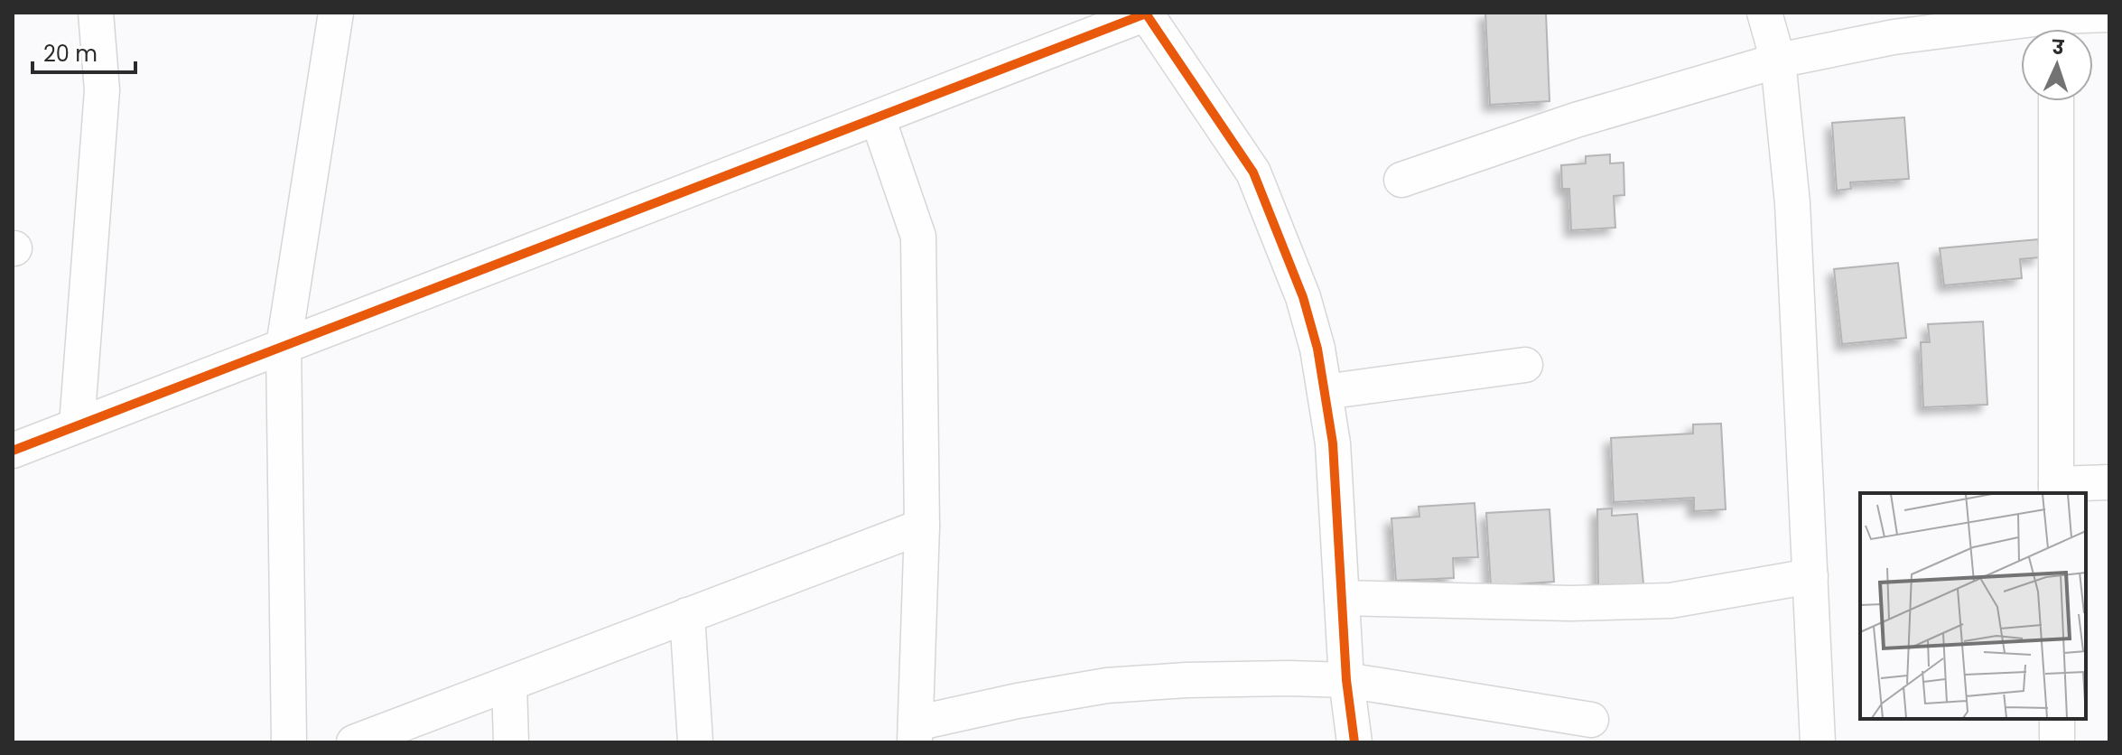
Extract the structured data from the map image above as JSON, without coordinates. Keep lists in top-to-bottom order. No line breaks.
{"scale_bar":"20 m","north":"top"}
